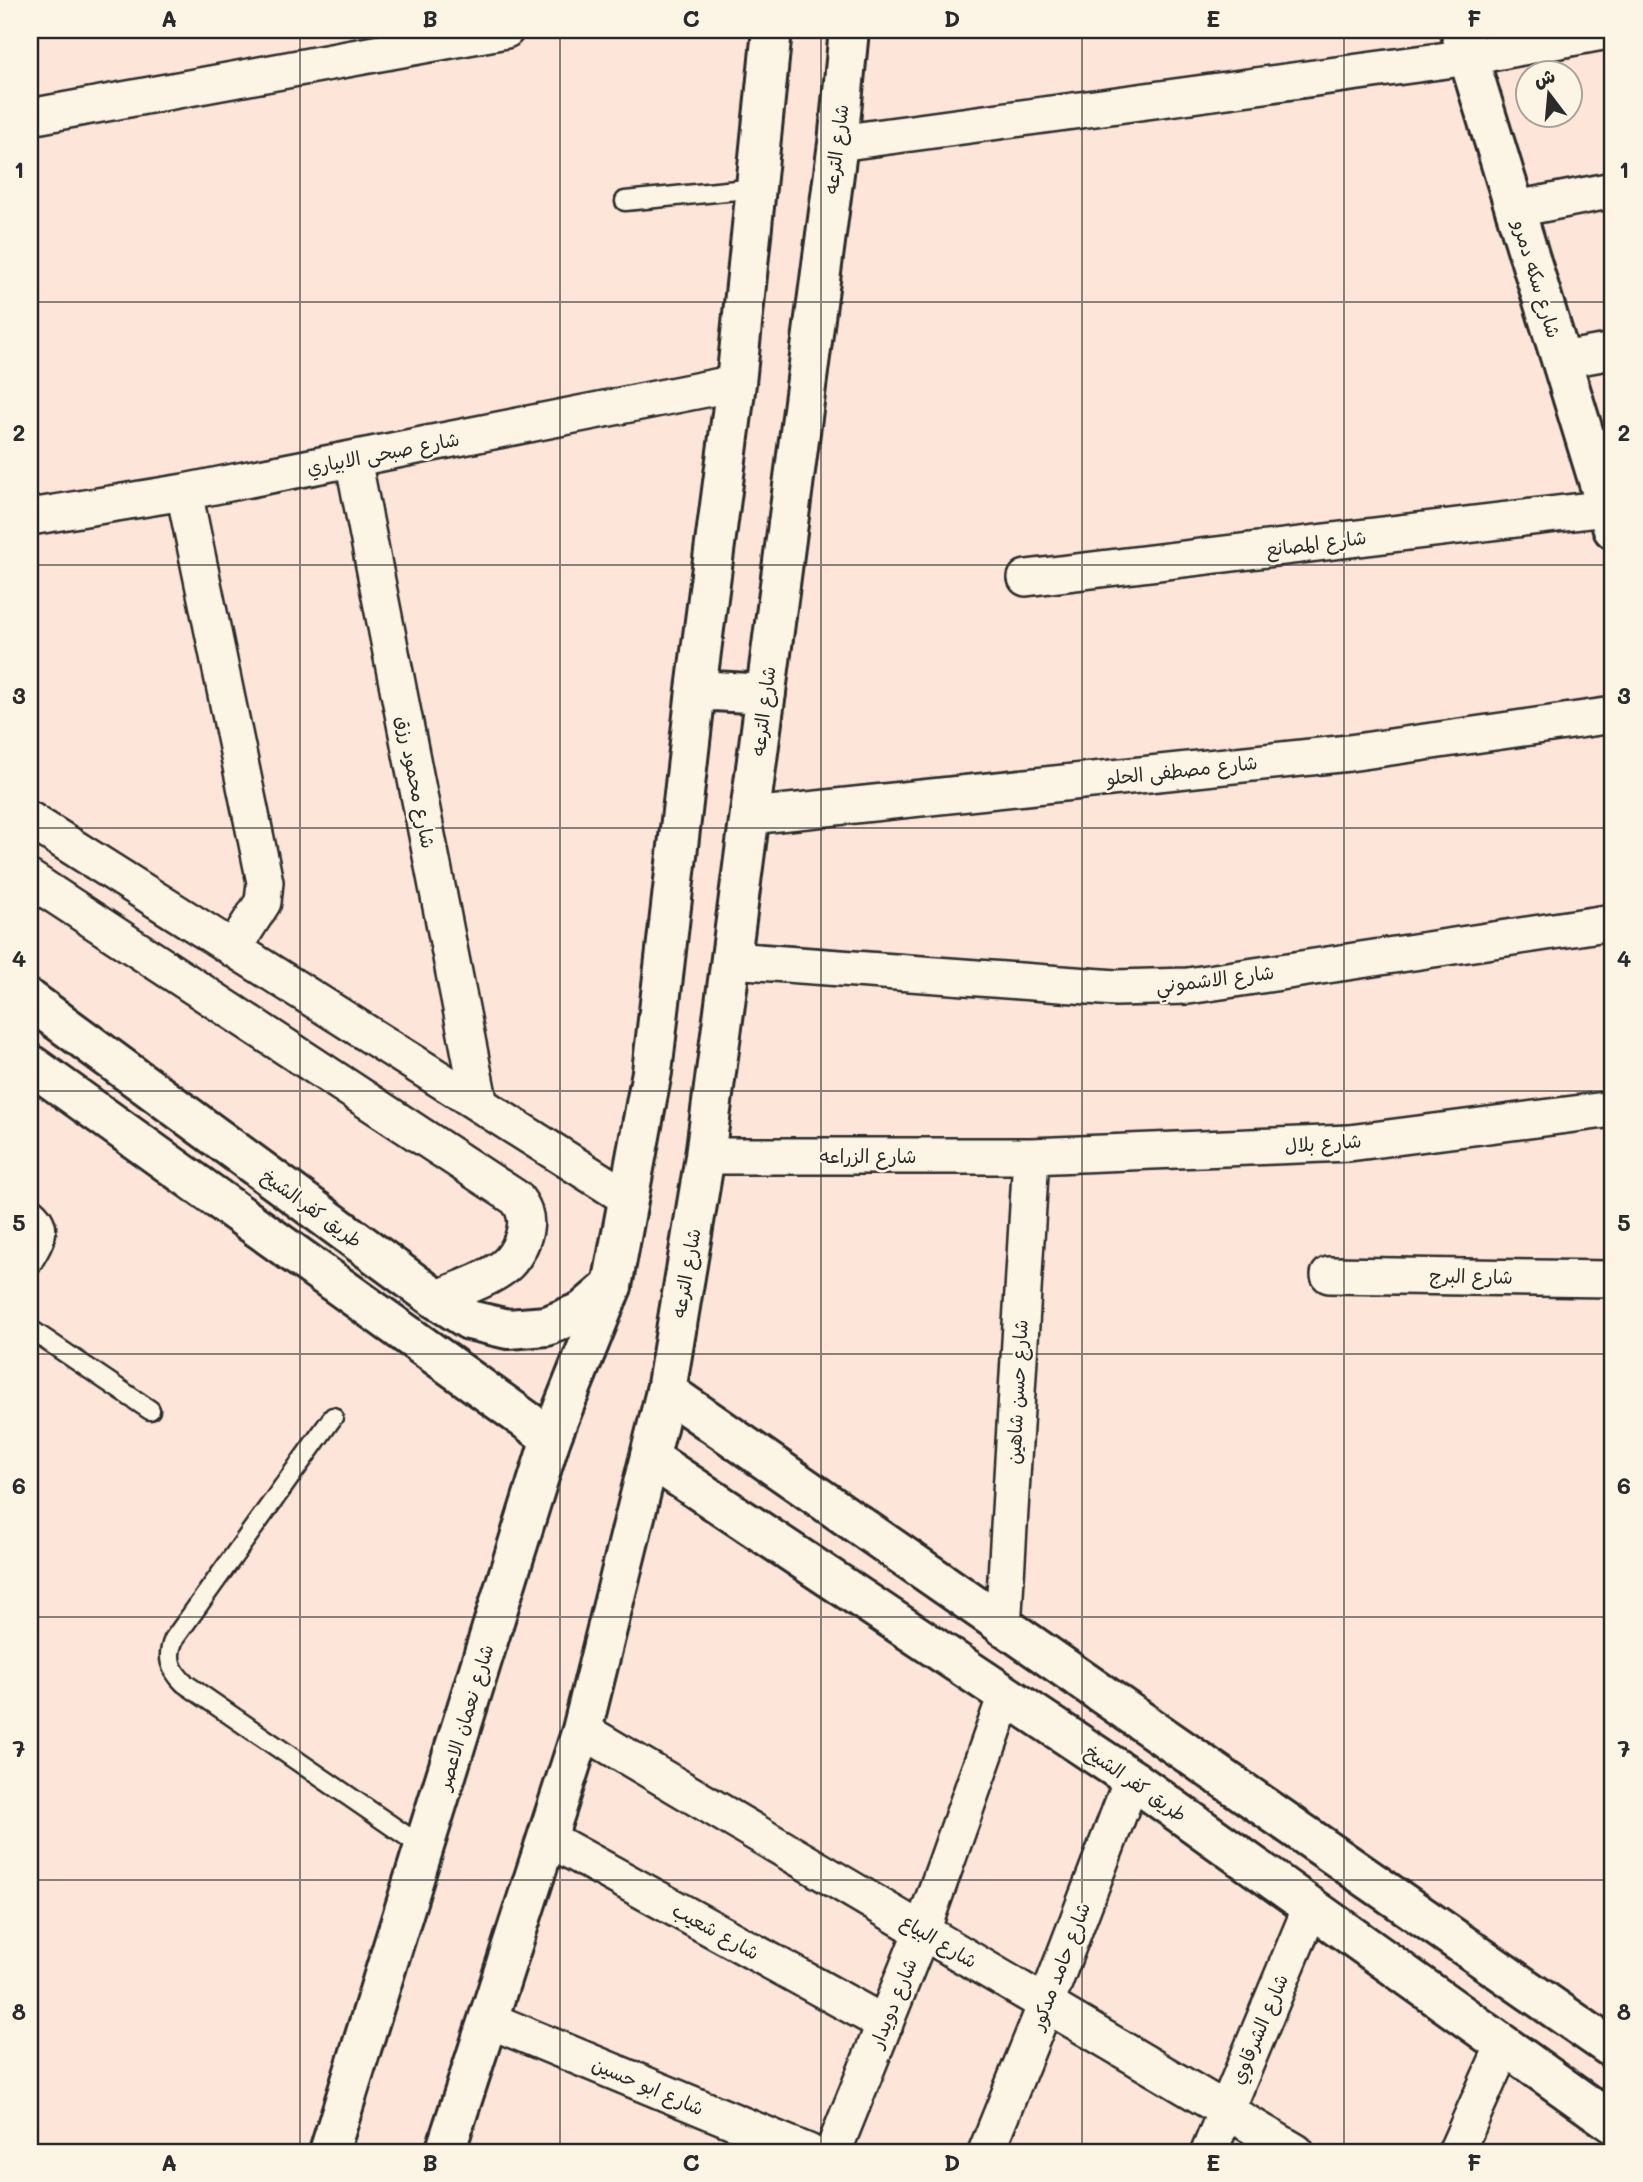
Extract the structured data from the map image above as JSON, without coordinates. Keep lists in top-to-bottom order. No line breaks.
{"streets":{"main road":["شارع الترعه","شارع سكه دمرو","طريق كفر الشيخ","شارع نعمان الاعصر"],"street":["شارع صبحى الابياري","شارع المصانع","شارع مصطفى الحلو","شارع محمود رزق","شارع الاشموني","شارع بلال","شارع الزراعه","شارع البرج","شارع حسن شاهين","شارع شعيب","شارع البياع","شارع حامد مدكور","شارع دويدار","شارع الشرقاوي","شارع ابو حسين"]},"crossings":[["شارع الترعه","شارع مصطفى الحلو"],["شارع الترعه","شارع الاشموني"],["شارع الترعه","شارع الزراعه"],["شارع سكه دمرو","شارع المصانع"],["شارع صبحى الابياري","شارع محمود رزق"],["شارع بلال","شارع الزراعه"],["شارع بلال","شارع حسن شاهين"],["شارع الزراعه","شارع حسن شاهين"],["طريق كفر الشيخ","شارع نعمان الاعصر"],["طريق كفر الشيخ","شارع حامد مدكور"],["طريق كفر الشيخ","شارع دويدار"],["طريق كفر الشيخ","شارع الشرقاوي"],["شارع شعيب","شارع دويدار"],["شارع البياع","شارع حامد مدكور"],["شارع البياع","شارع دويدار"],["شارع البياع","شارع الشرقاوي"]],"north":"top","grid":{"columns":["A","B","C","D","E","F"],"rows":["1","2","3","4","5","6","7","8"]}}
